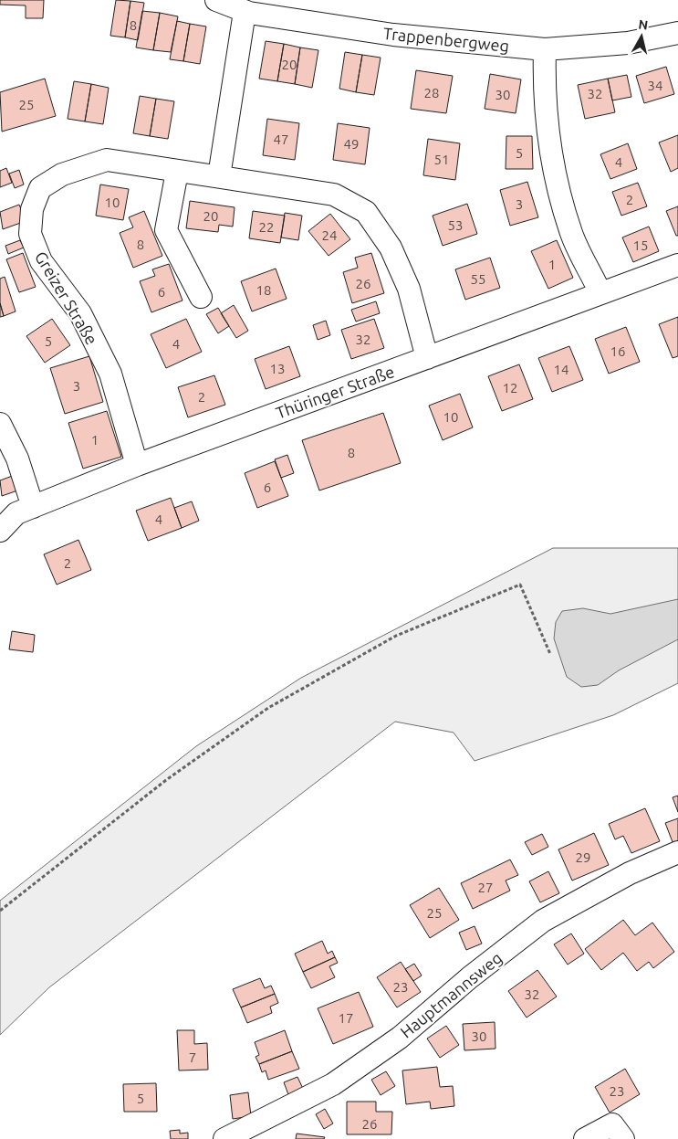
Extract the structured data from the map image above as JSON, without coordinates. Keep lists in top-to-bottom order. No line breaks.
{"streets":{"street":["Trappenbergweg","Greizer Straße","Thüringer Straße","Hauptmannsweg"]},"crossings":[["Greizer Straße","Thüringer Straße"]],"house_numbers":["8","20","34","28","32","30","25","47","49","5","51","4","2","10","3","20","53","22","24","8","15","1","55","26","18","6","32","5","4","16","13","14","3","12","2","10","1","8","6","4","2","29","27","25","23","32","17","30","7","23","5","26"],"north":"top"}
